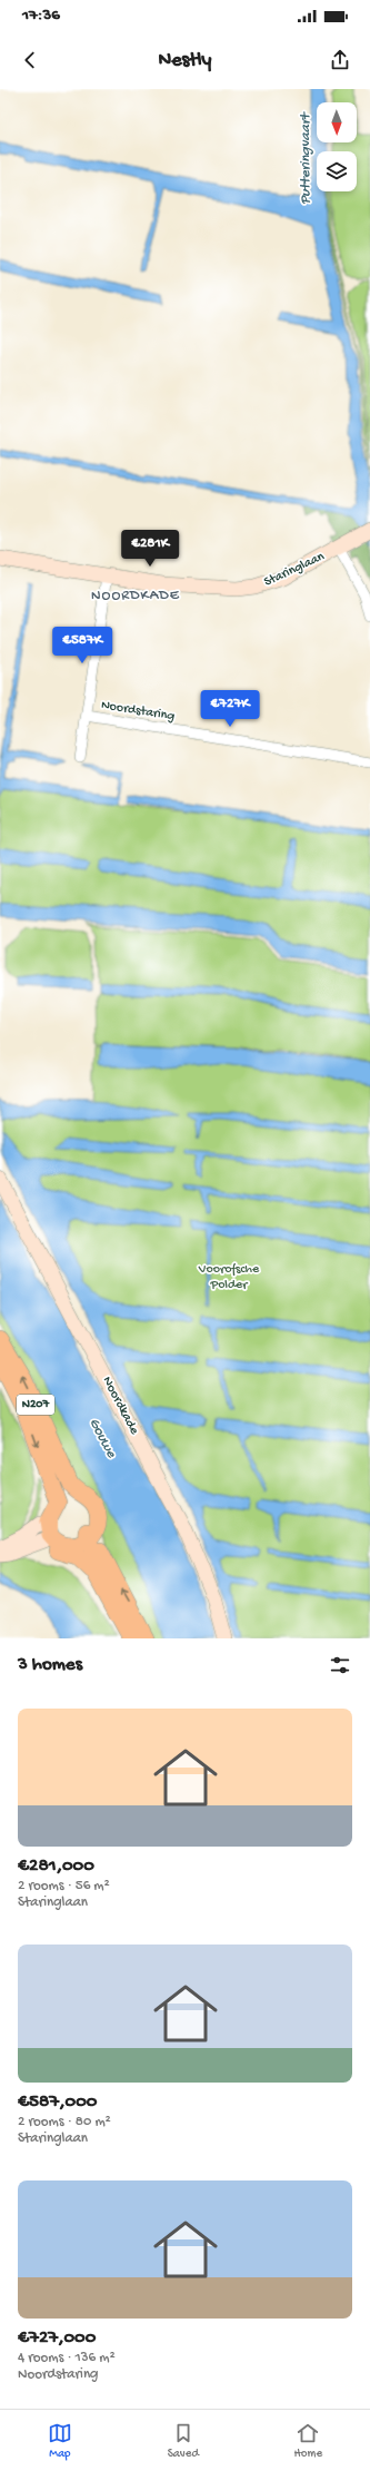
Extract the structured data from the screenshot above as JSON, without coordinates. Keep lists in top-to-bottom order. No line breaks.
{"streets":{"main road":["N207"],"street":["Staringlaan","Noordstaring","Noordkade"]},"districts":["NOORDKADE"],"water":["Putteringvaart","Gouwe"],"parks":["Voorofsche Polder"],"north":"bottom","page":{"status":"17:36","header":"Nestly","price":["€281K","€587K","€727K"],"heading":"3 homes","list":[{"name":"€281,000","note":"2 rooms · 56 m² · Staringlaan"},{"name":"€587,000","note":"2 rooms · 80 m² · Staringlaan"},{"name":"€727,000","note":"4 rooms · 136 m² · Noordstaring"}],"tabs":["Map","Saved","Home"]}}
